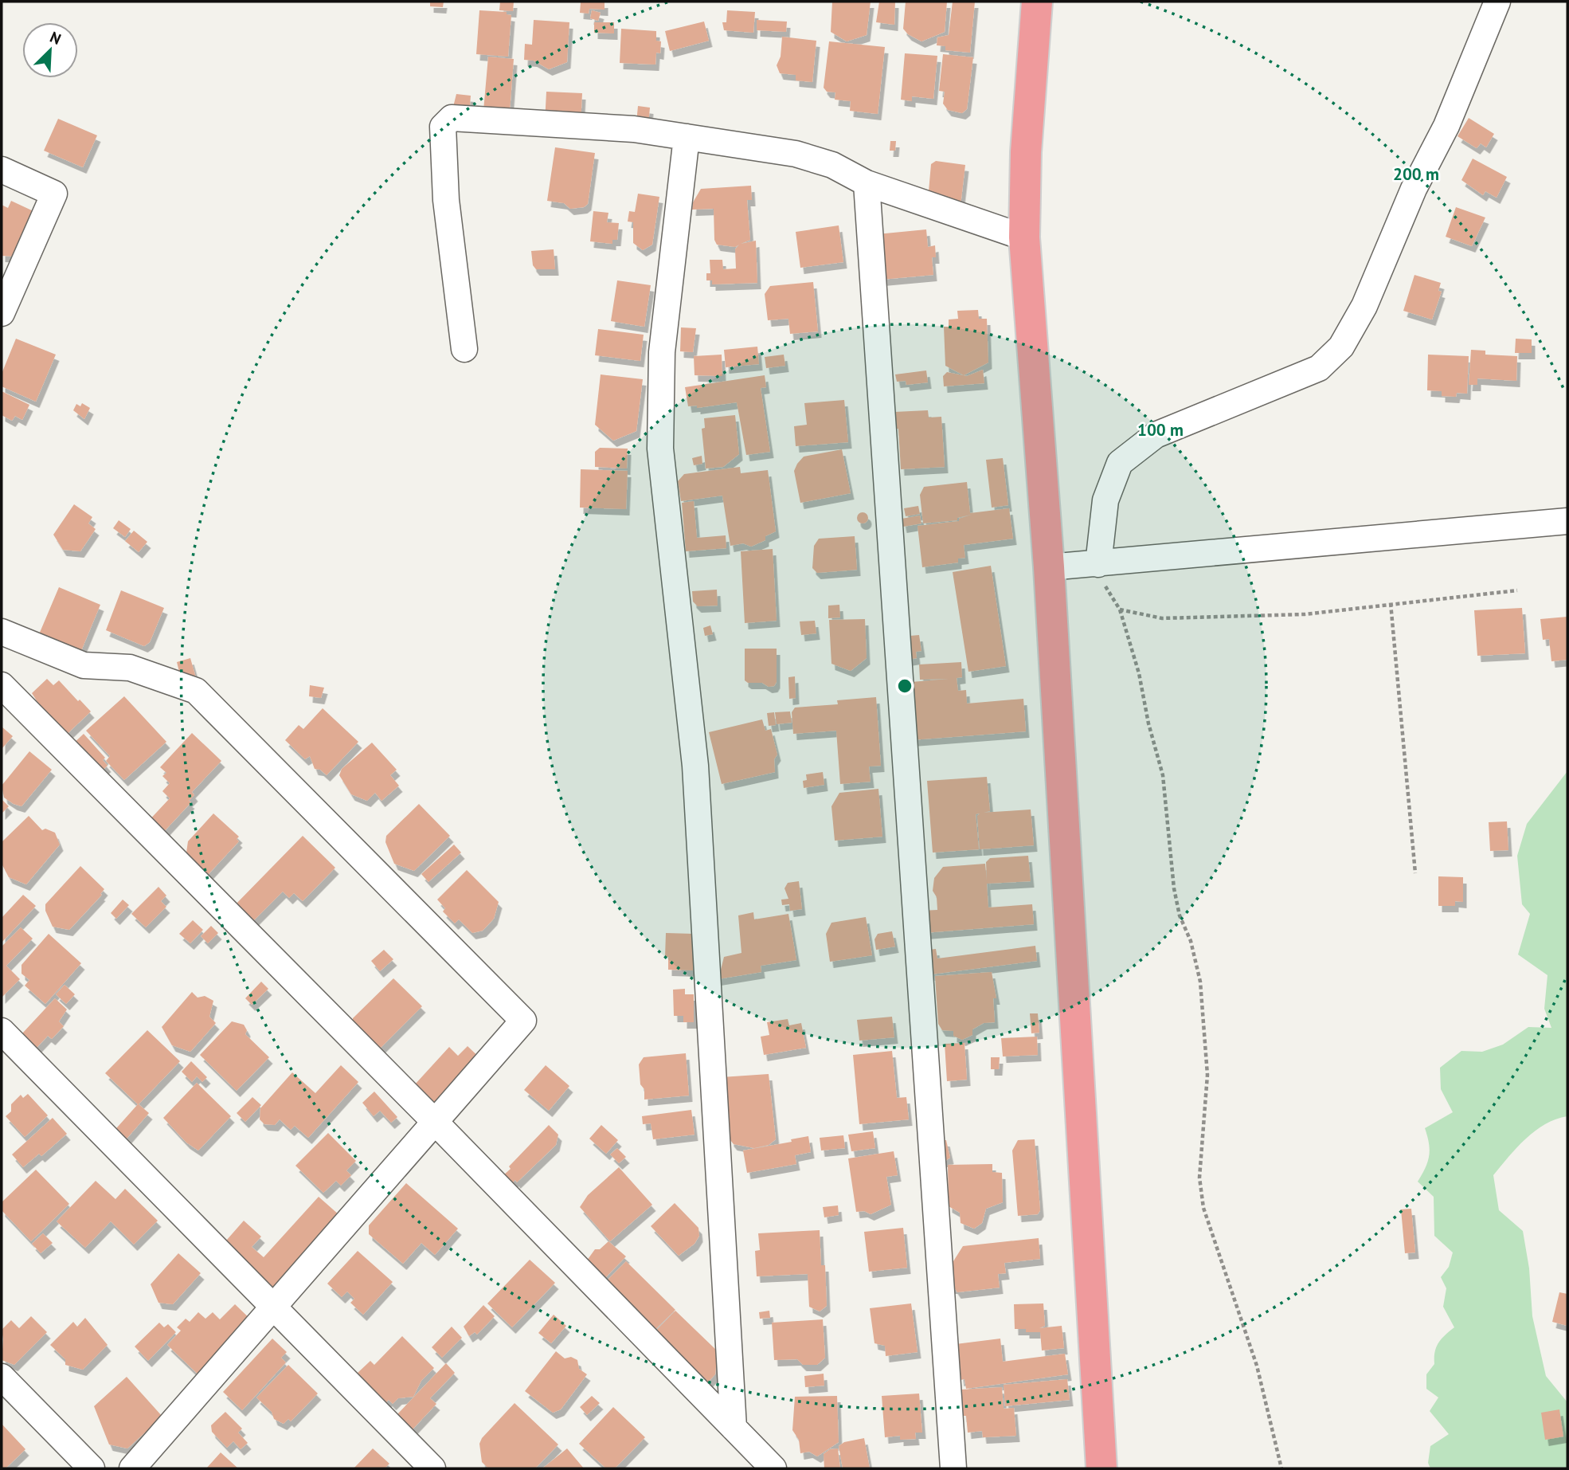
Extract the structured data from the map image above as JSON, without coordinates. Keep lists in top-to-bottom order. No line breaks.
{"north":"top right","rings":["200 m","100 m"]}
